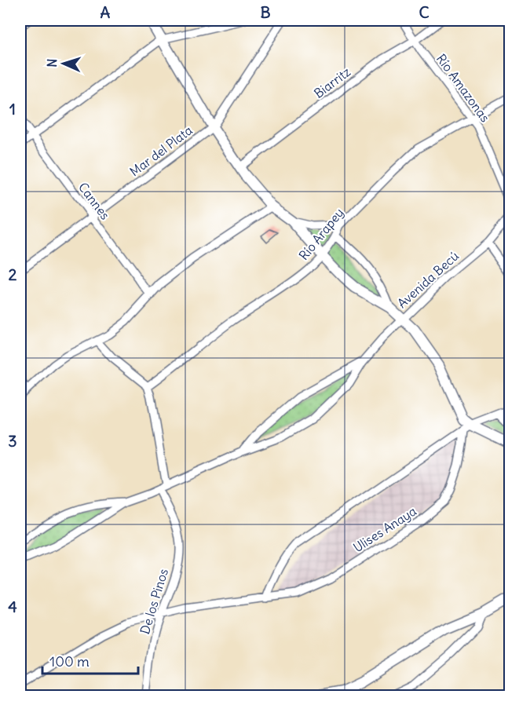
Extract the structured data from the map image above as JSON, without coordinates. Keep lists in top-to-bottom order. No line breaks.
{"streets":{"street":["Biarritz","Río Amazonas","Mar del Plata","Cannes","Río Arapey","Avenida Becú","Ulises Anaya","De los Pinos"]},"crossings":[["Biarritz","Río Amazonas"],["Río Amazonas","Río Arapey"],["Mar del Plata","Cannes"],["Ulises Anaya","De los Pinos"]],"scale_bar":"100 m","north":"left","grid":{"columns":["A","B","C"],"rows":["1","2","3","4"]}}
